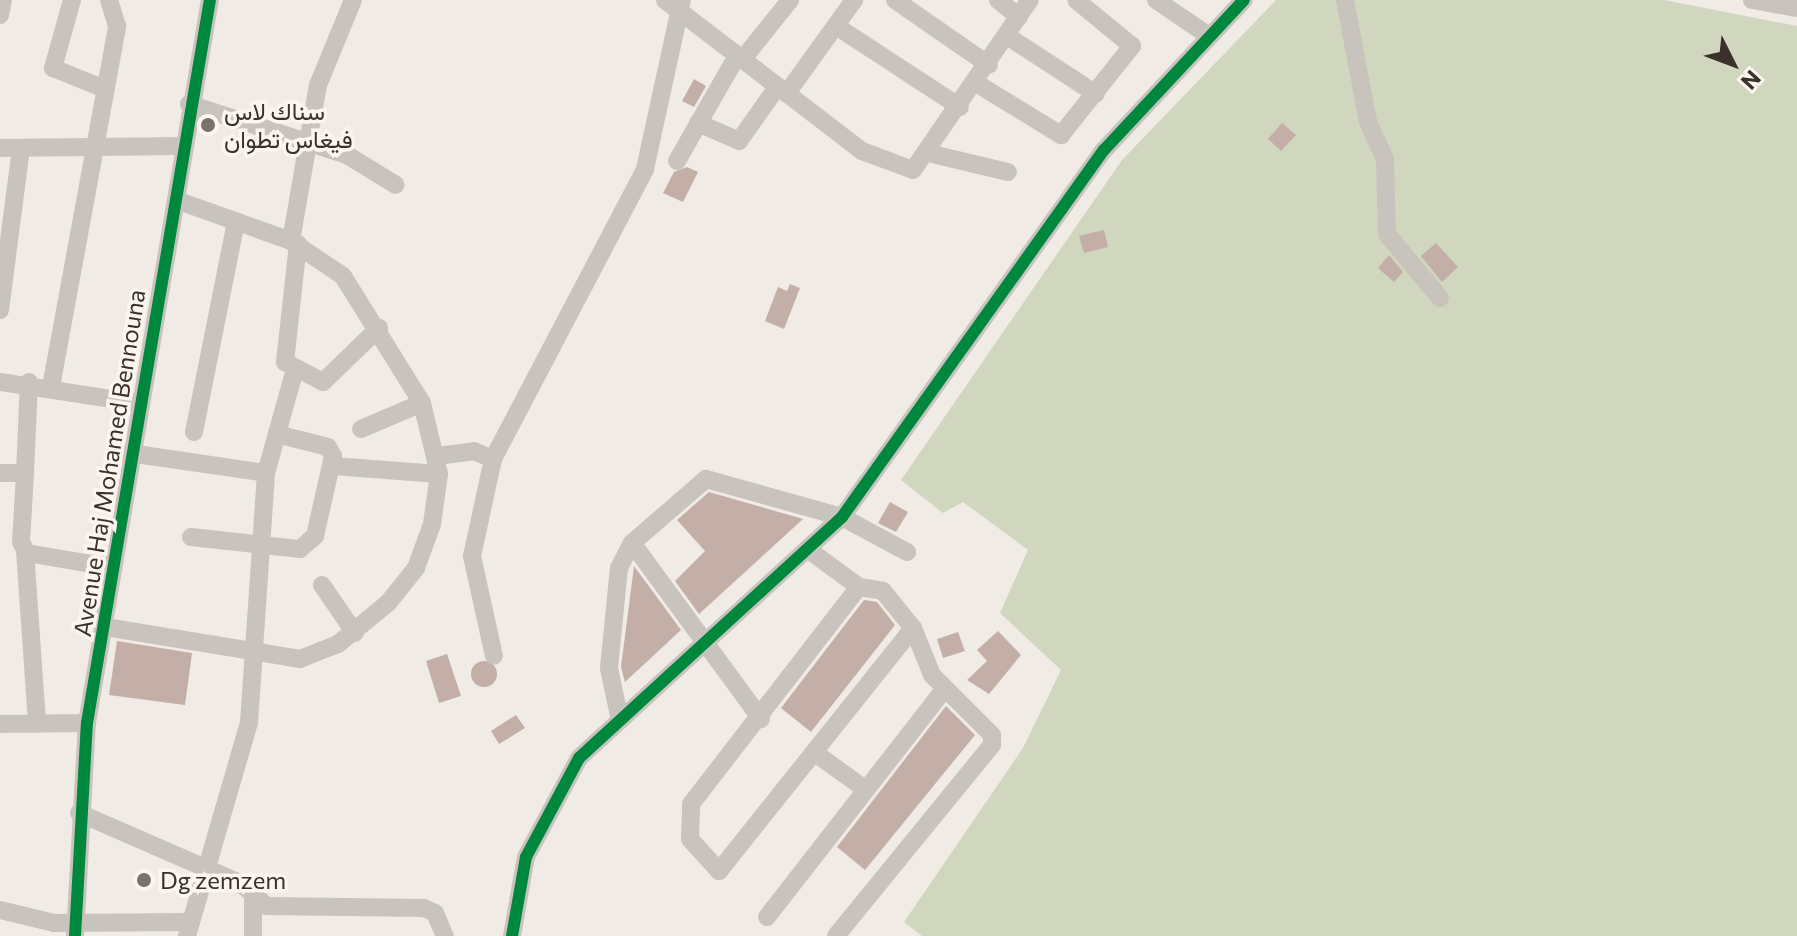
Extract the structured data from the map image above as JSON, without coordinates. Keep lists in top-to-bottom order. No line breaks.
{"streets":{"street":["Avenue Haj Mohamed Bennouna"]},"places":["سناك لاس فيغاس تطوان","Dg zemzem"],"north":"bottom right"}
